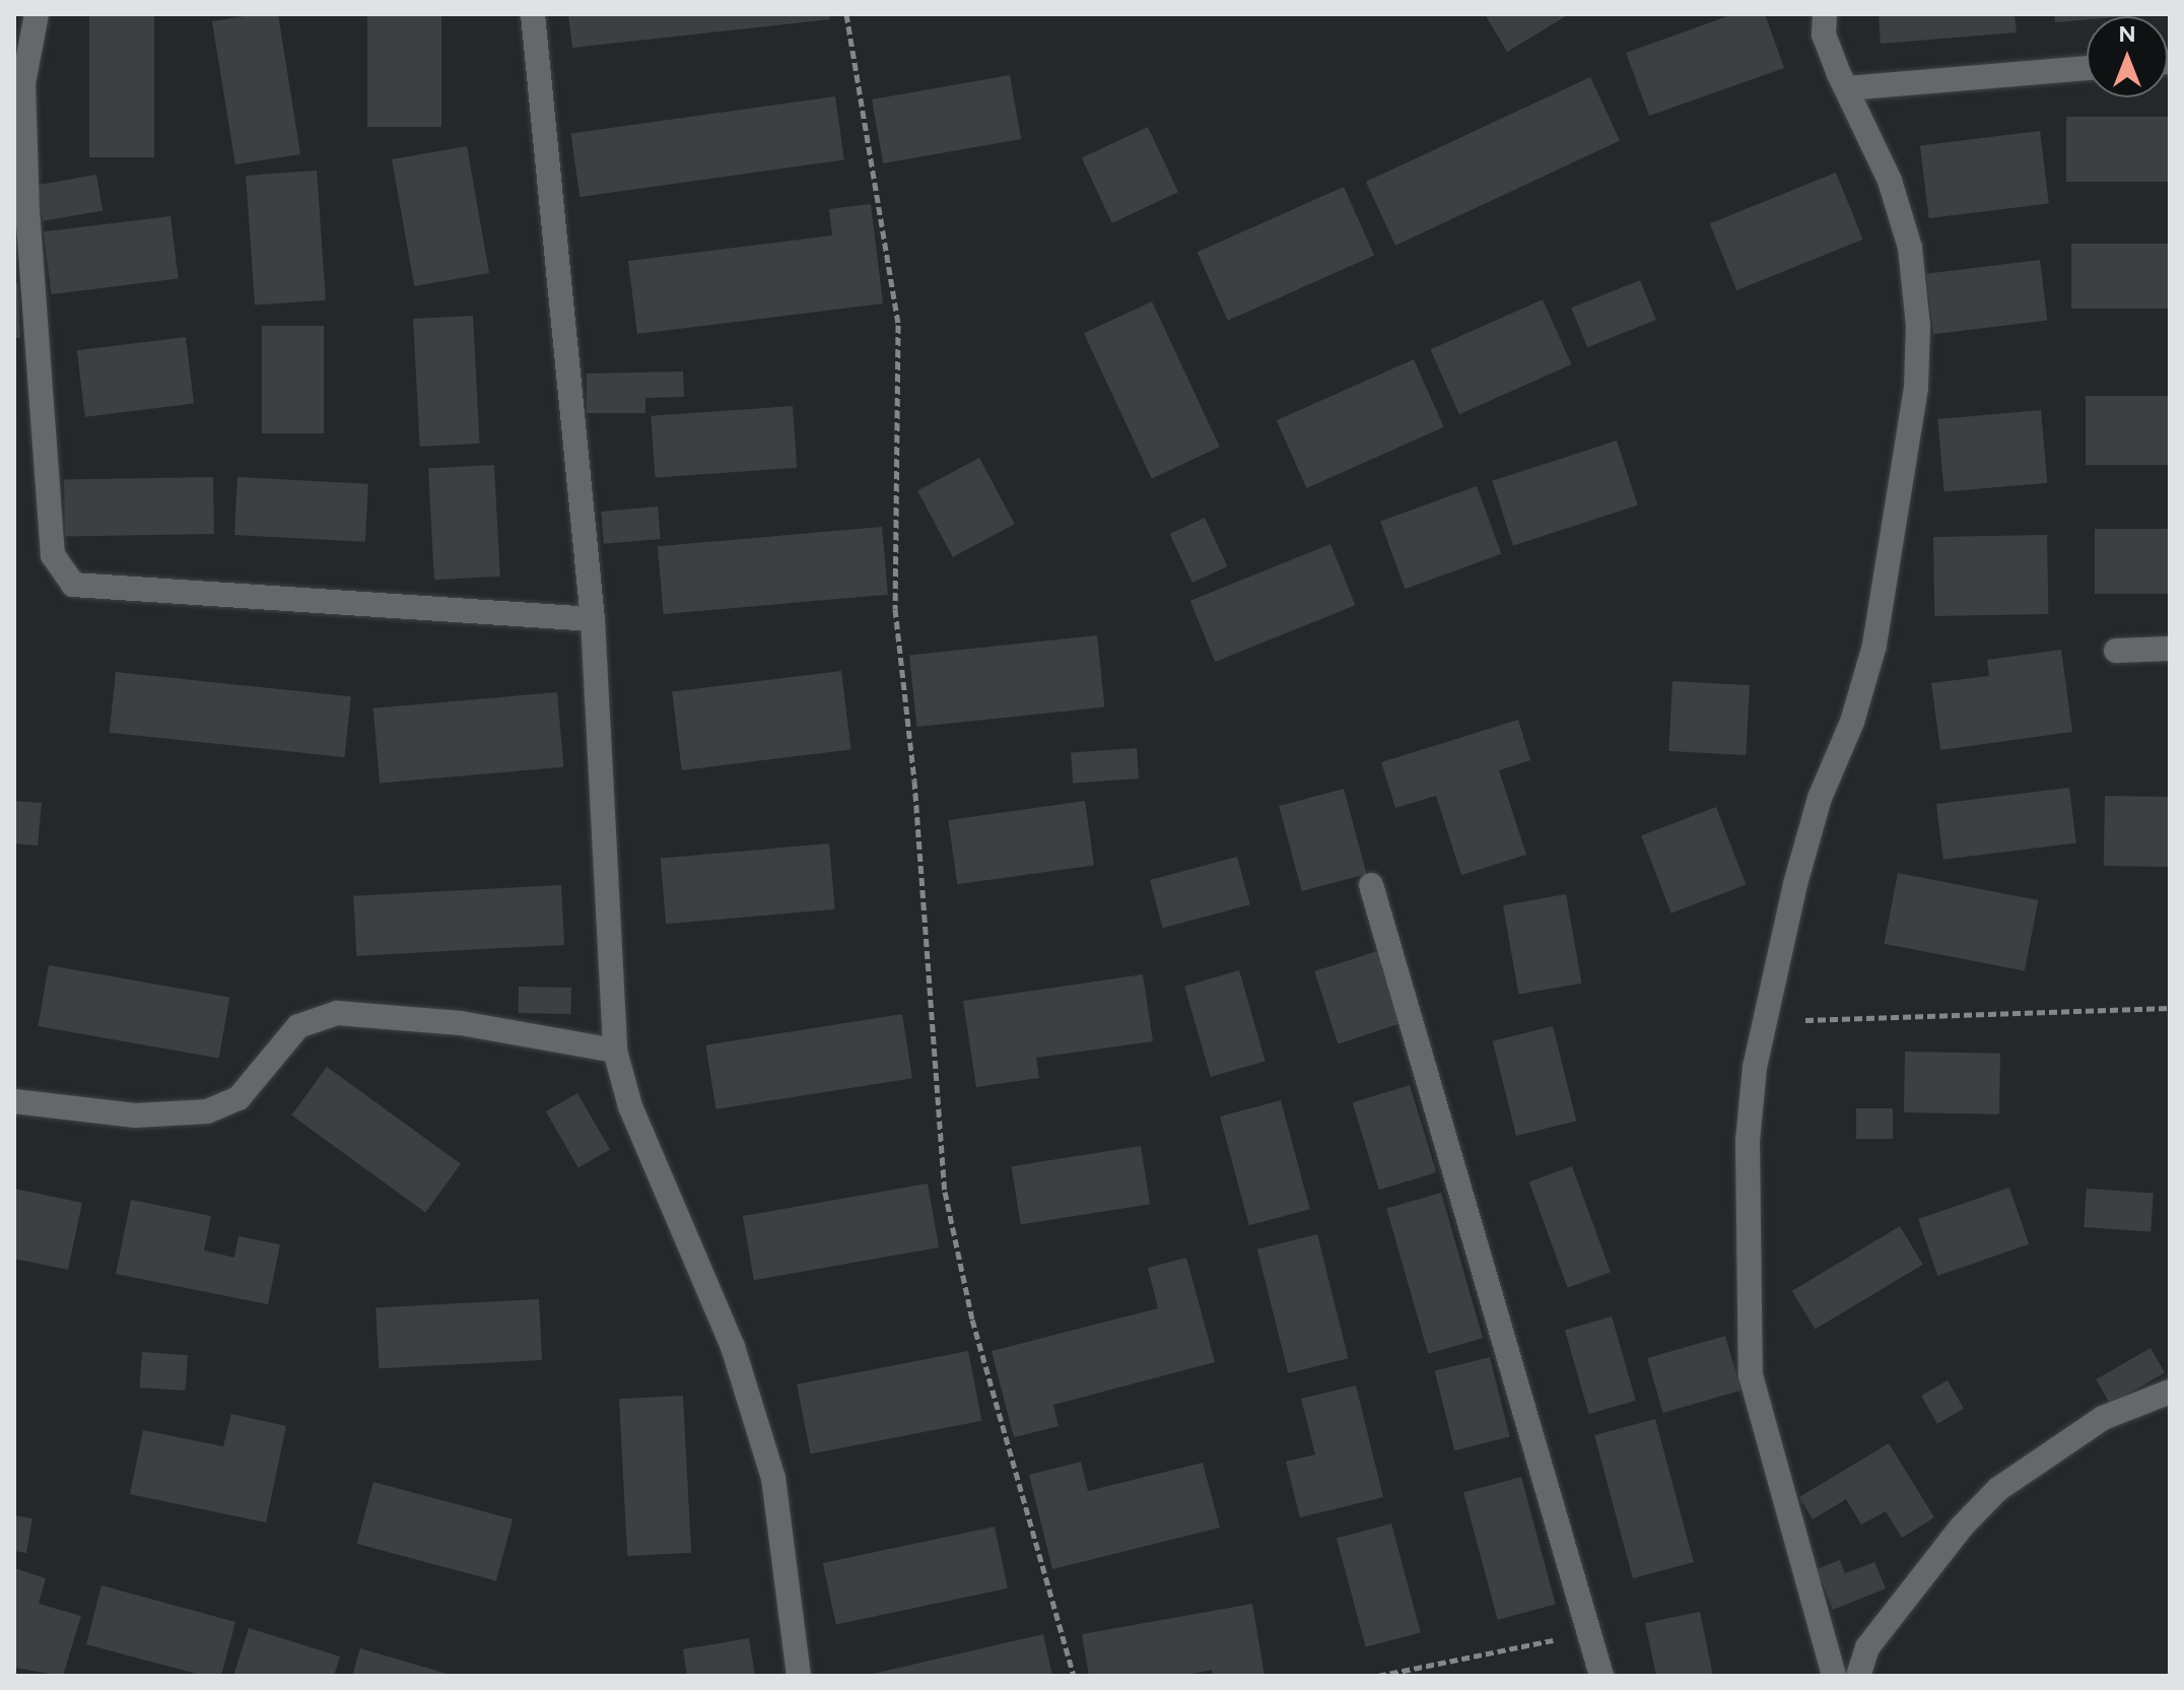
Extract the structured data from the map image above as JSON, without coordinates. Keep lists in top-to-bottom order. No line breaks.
{"north":"top"}
